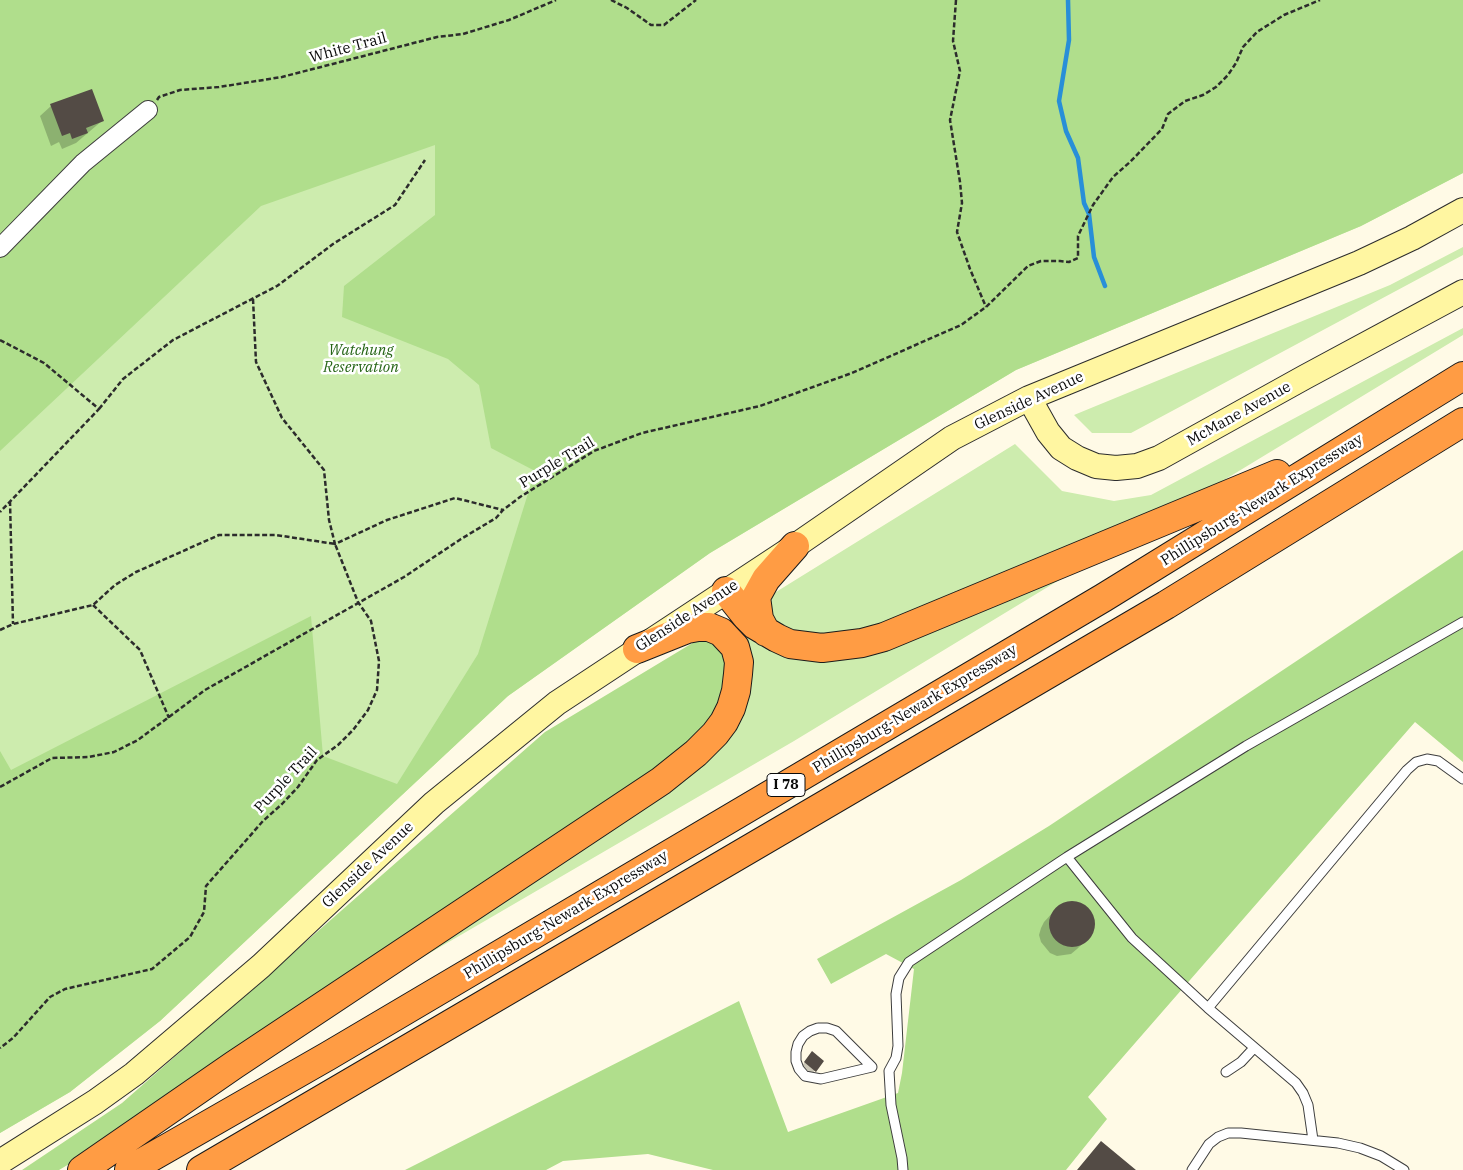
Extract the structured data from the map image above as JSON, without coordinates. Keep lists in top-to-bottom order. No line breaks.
{"streets":{"highway":["Phillipsburg-Newark Expressway","I 78"],"main road":["Glenside Avenue","McMane Avenue"],"path":["White Trail","Purple Trail"]},"crossings":[["Glenside Avenue","McMane Avenue"]],"parks":["Watchung Reservation"]}
